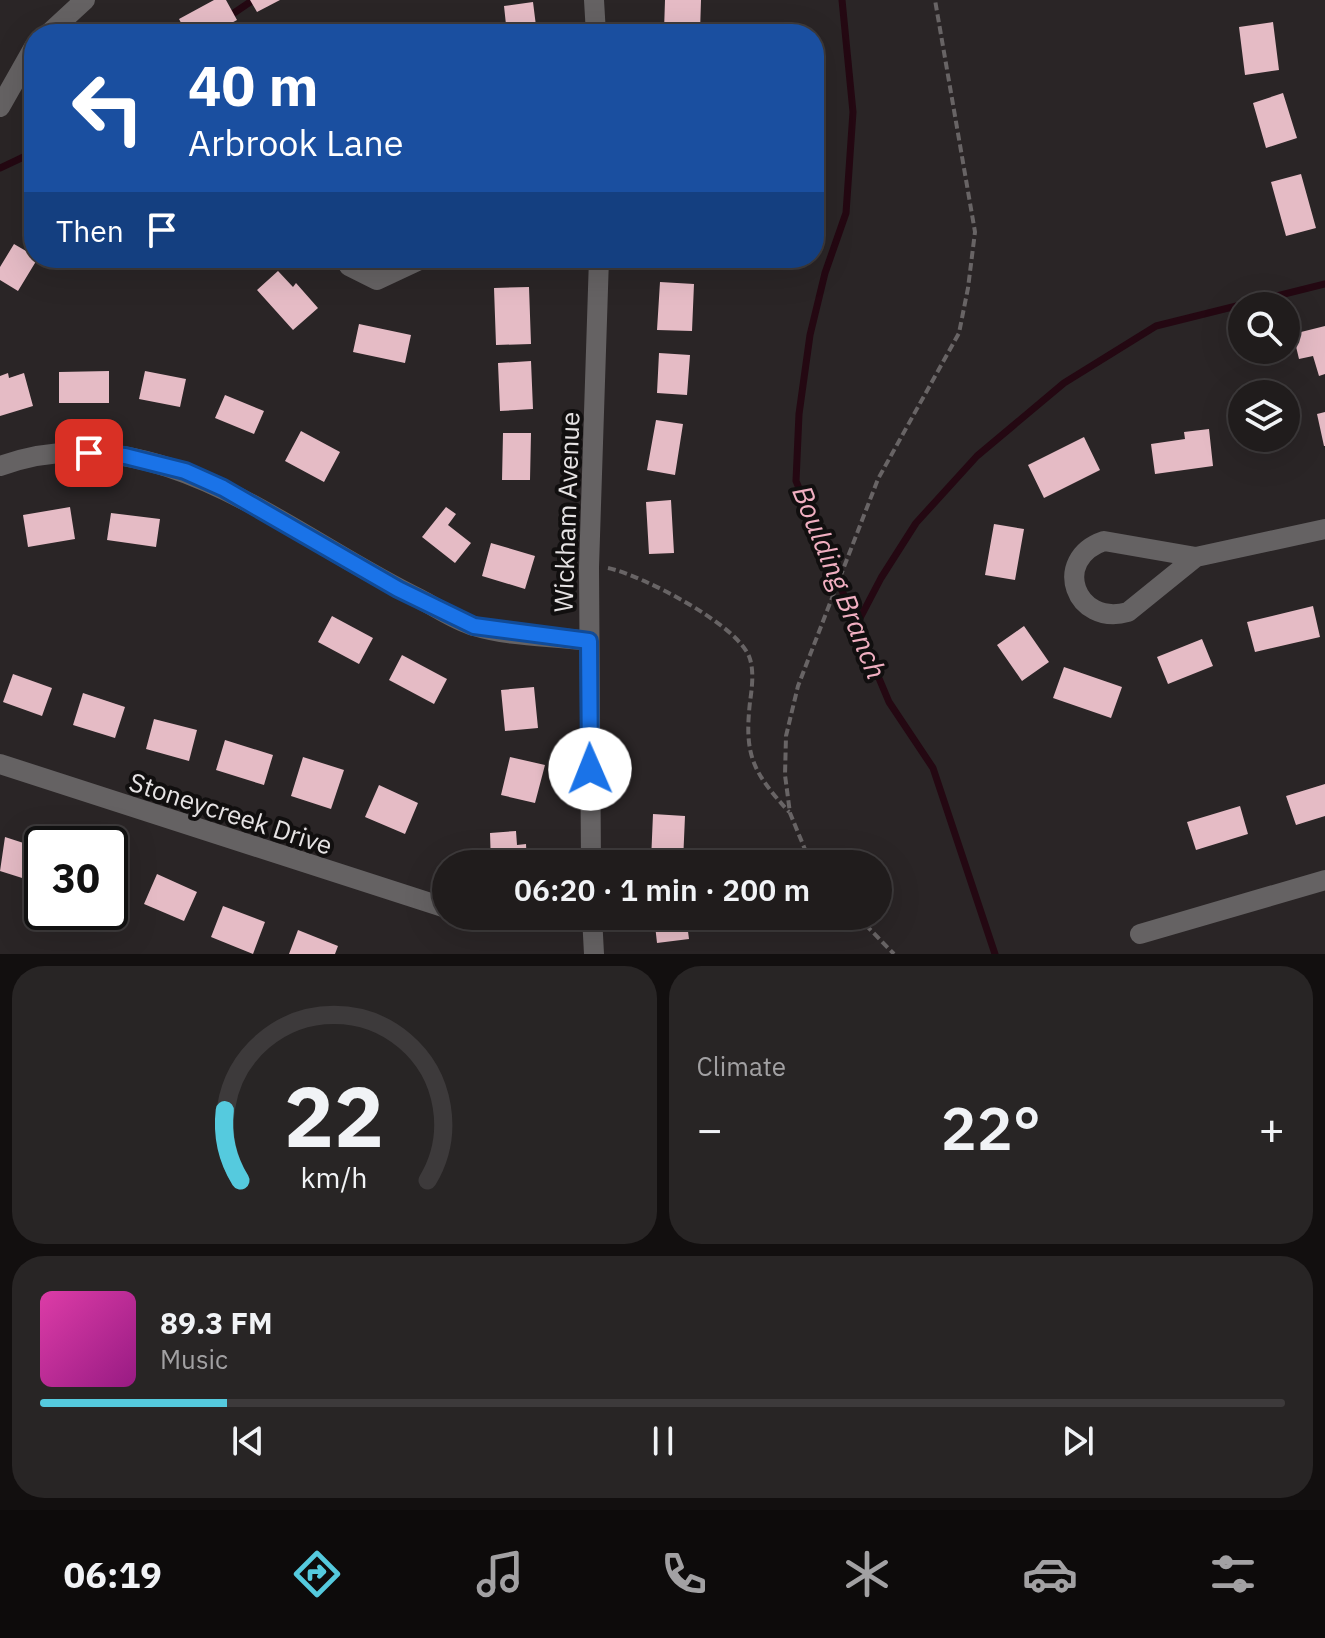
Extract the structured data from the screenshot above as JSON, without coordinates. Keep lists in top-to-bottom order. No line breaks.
{"streets":{"street":["Wickham Avenue","Stoneycreek Drive"]},"water":["Boulding Branch"],"page":{"turn":["40 m","Arbrook Lane"],"then":"Then","limit":"30","trip":"06:20 · 1 min · 200 m","tile":"Climate","heat":["−","22°","+"],"song":["89.3 FM","Music"],"tabs":"06:19","gauge":["22","km/h"]}}
